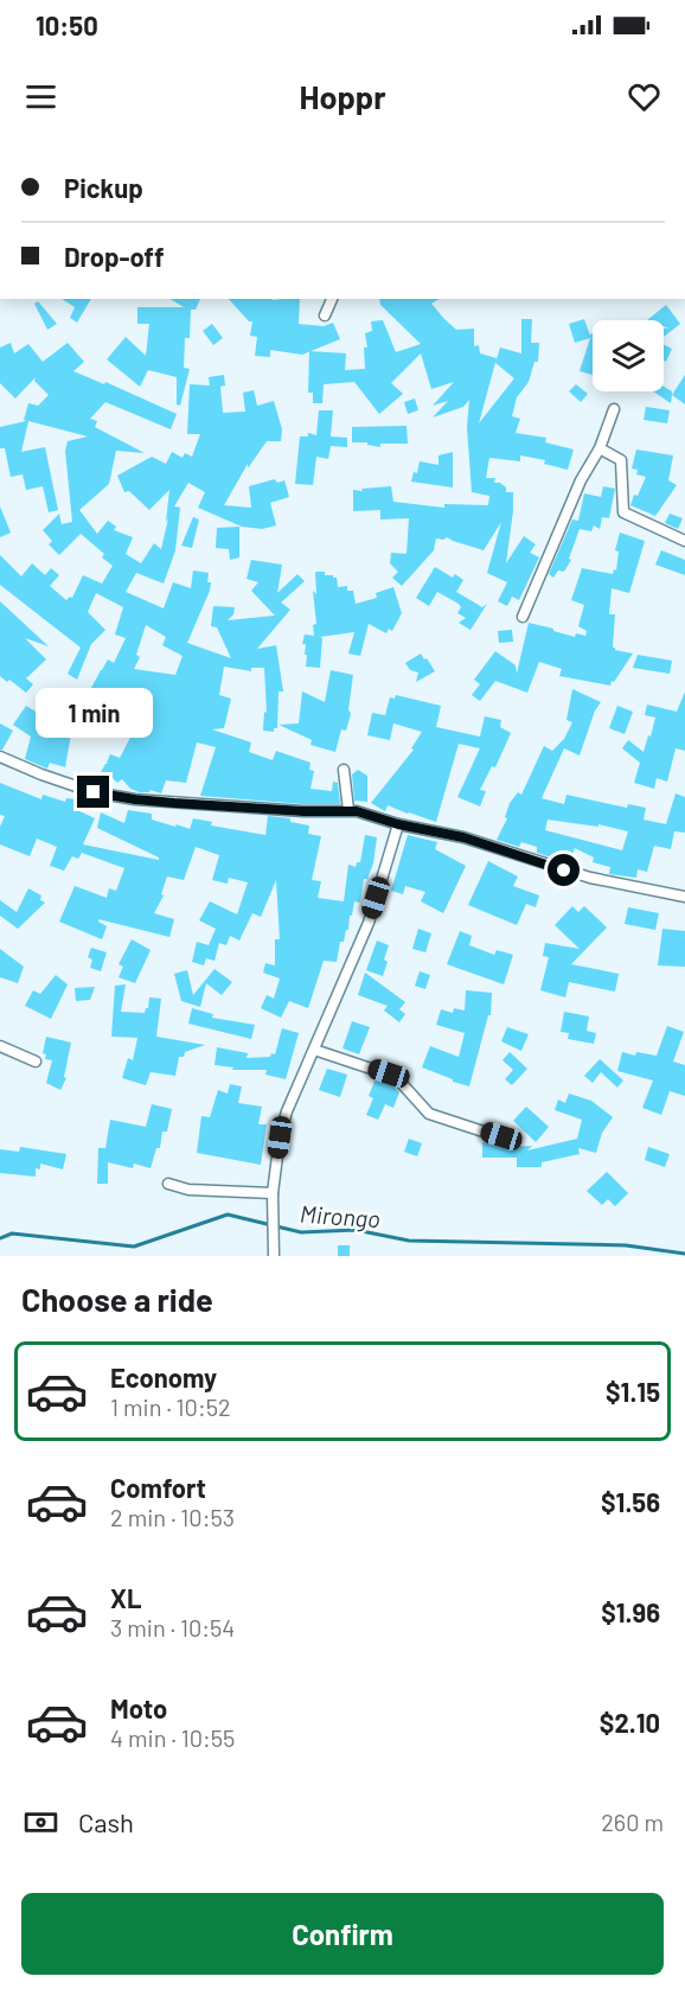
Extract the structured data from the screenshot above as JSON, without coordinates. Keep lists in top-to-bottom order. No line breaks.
{"water":["Mirongo"],"page":{"status":"10:50","header":"Hoppr","banner":["Pickup","Drop-off"],"bubble":"1 min","heading":"Choose a ride","list":[{"name":"Economy","note":"1 min · 10:52","value":"$1.15"},{"name":"Comfort","note":"2 min · 10:53","value":"$1.56"},{"name":"XL","note":"3 min · 10:54","value":"$1.96"},{"name":"Moto","note":"4 min · 10:55","value":"$2.10"}],"pay":["Cash","260 m"],"buttons":"Confirm"}}
